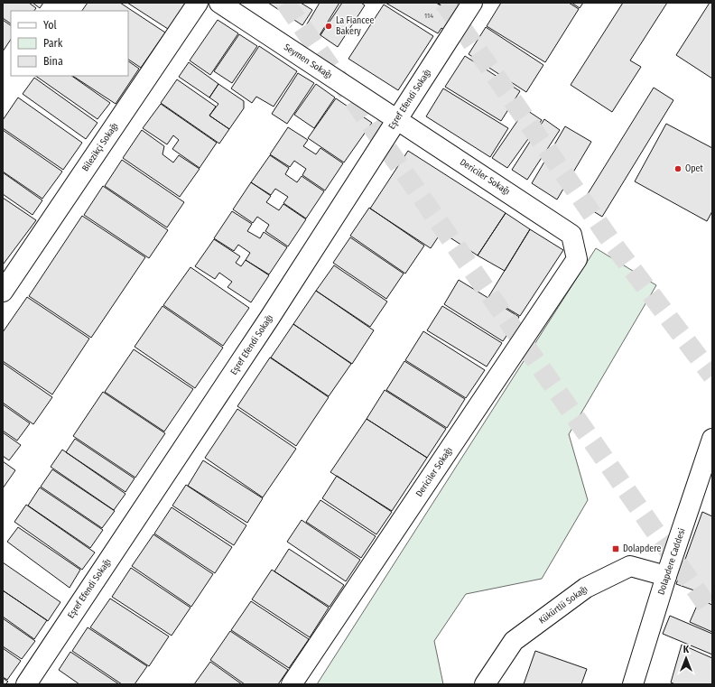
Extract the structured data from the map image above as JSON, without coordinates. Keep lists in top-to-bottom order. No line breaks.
{"streets":{"street":["Seymen Sokağı","Eşref Efendi Sokağı","Bilezikçi Sokağı","Dericiler Sokağı","Dolapdere Caddesi","Kükürtlü Sokağı"]},"crossings":[["Seymen Sokağı","Eşref Efendi Sokağı"],["Seymen Sokağı","Dericiler Sokağı"],["Eşref Efendi Sokağı","Dericiler Sokağı"],["Dolapdere Caddesi","Kükürtlü Sokağı"]],"places":{"other":["La Fiancee Bakery","Opet"],"transit":["Dolapdere"]},"house_numbers":["114"],"legend":["Yol","Park","Bina"],"north":"top"}
